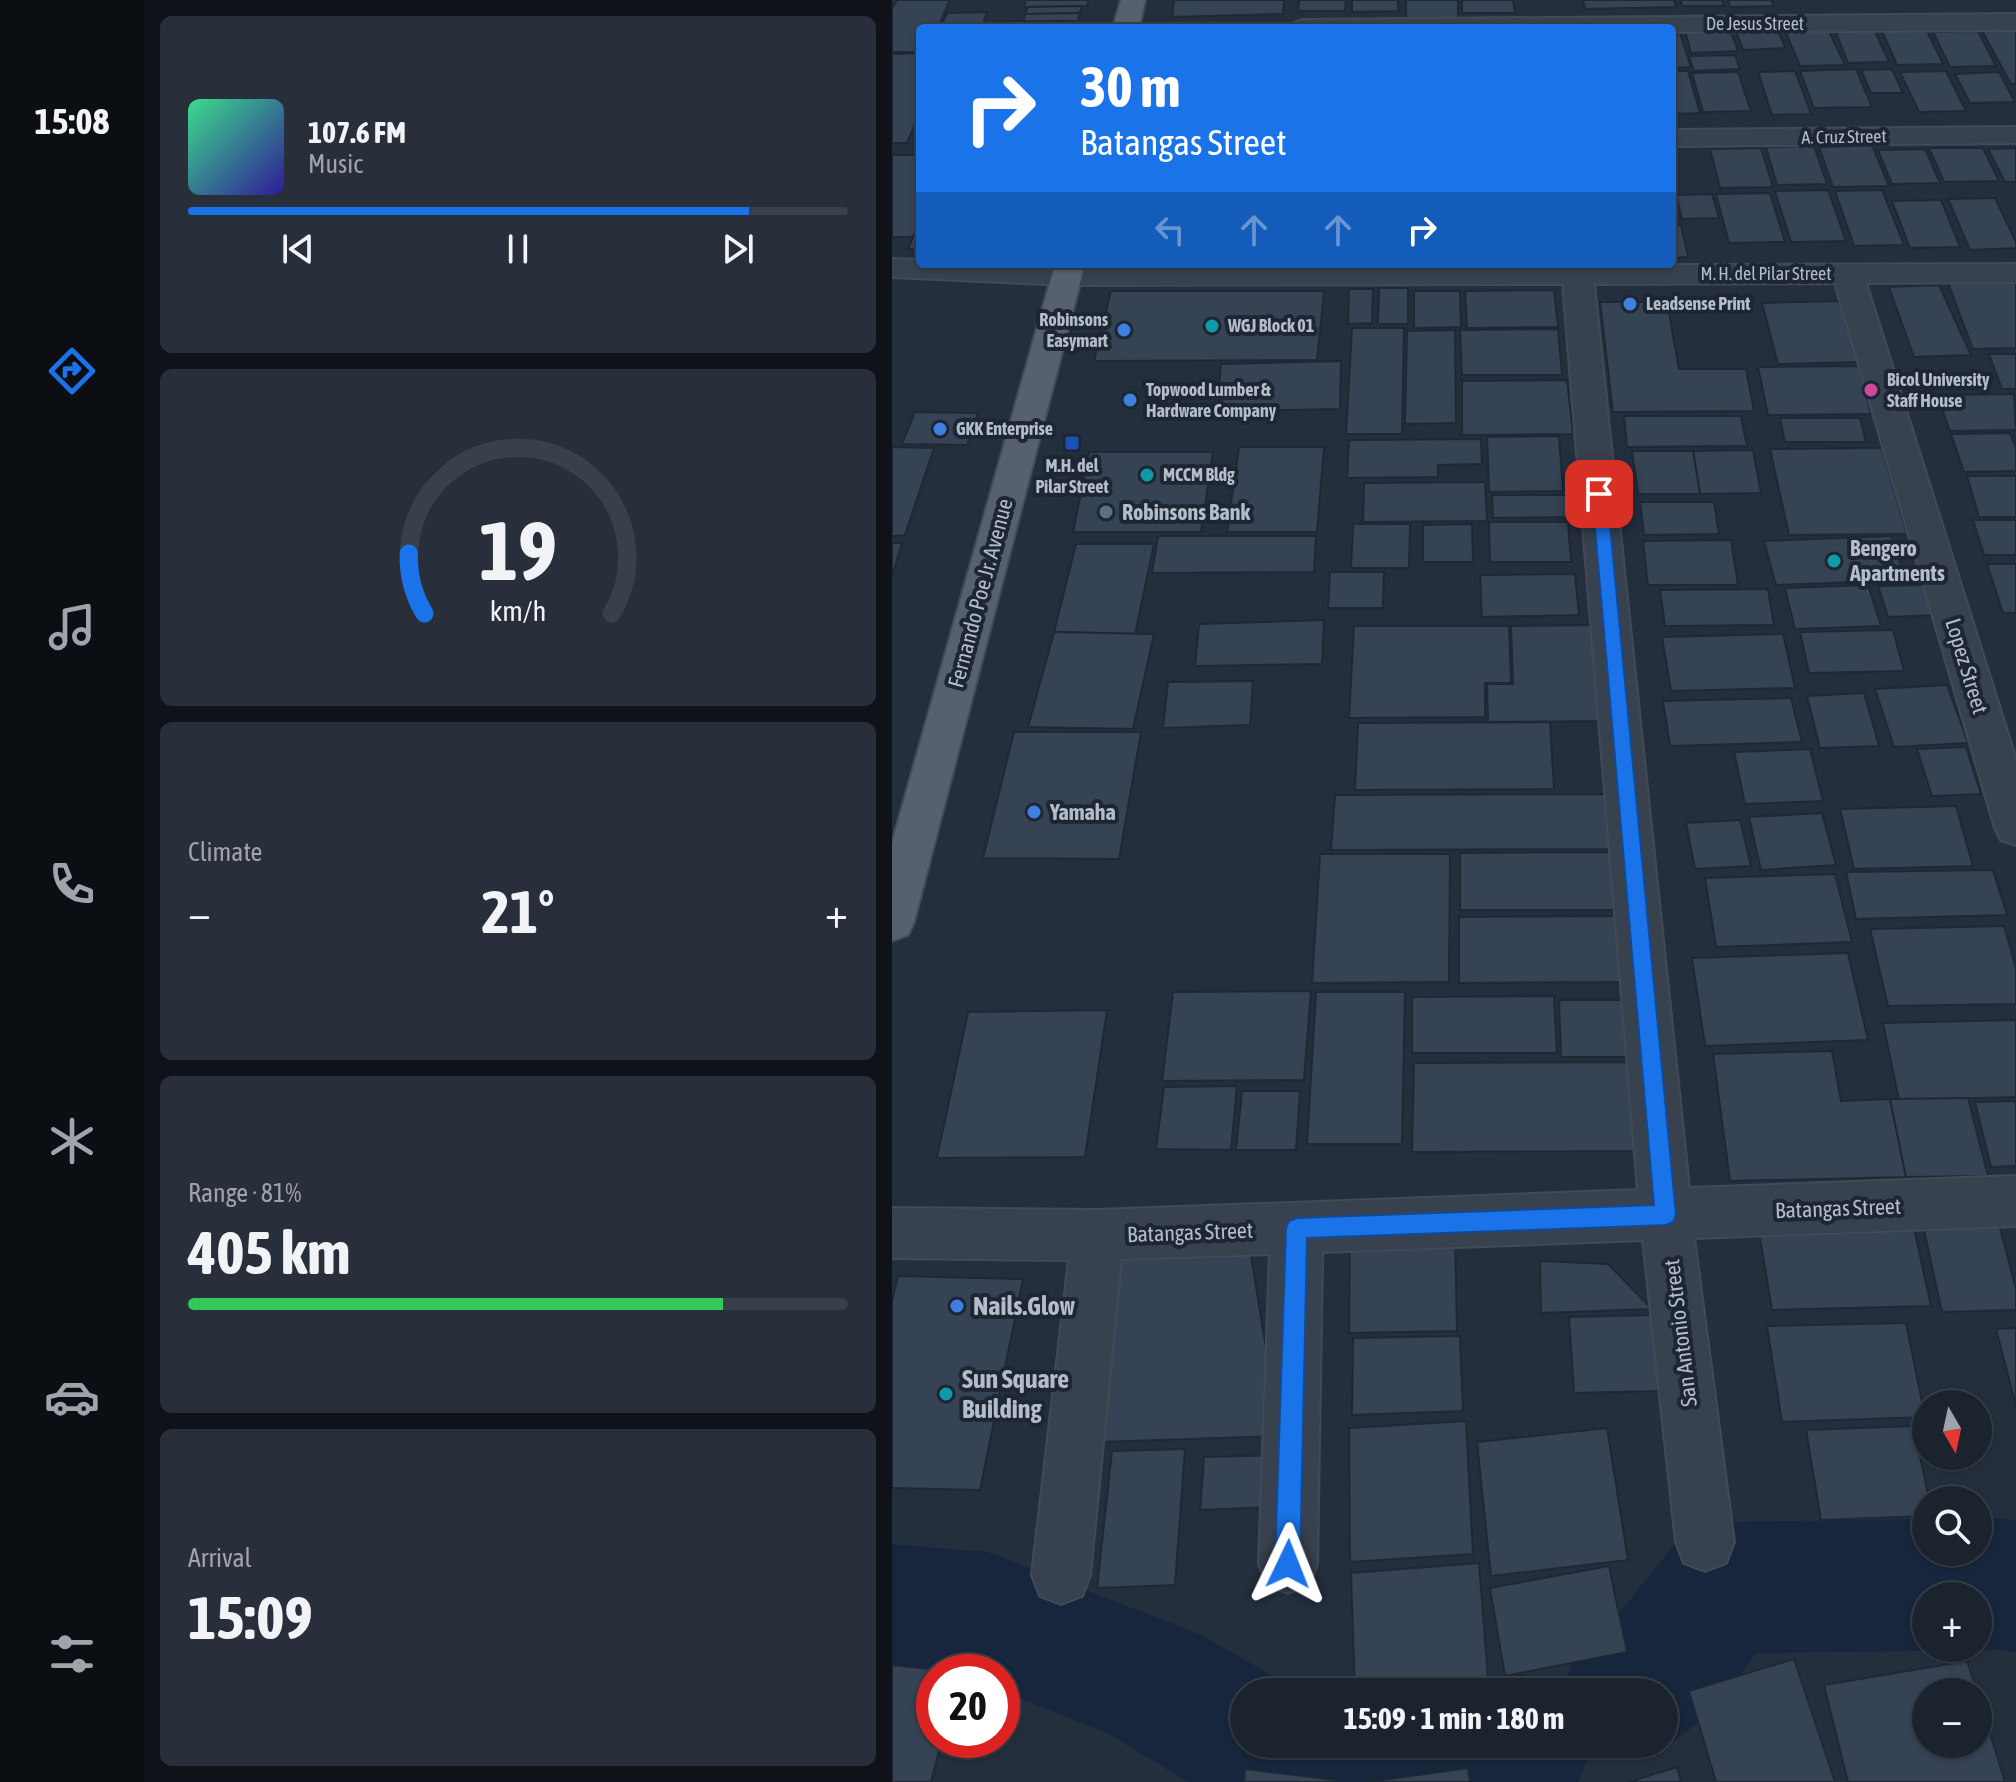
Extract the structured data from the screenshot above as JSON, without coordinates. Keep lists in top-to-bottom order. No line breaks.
{"streets":{"main road":["Fernando Poe Jr. Avenue"],"street":["De Jesus Street","A. Cruz Street","M. H. del Pilar Street","Lopez Street","Batangas Street","San Antonio Street"]},"crossings":[["M. H. del Pilar Street","Fernando Poe Jr. Avenue"],["M. H. del Pilar Street","Lopez Street"],["M. H. del Pilar Street","San Antonio Street"],["Batangas Street","San Antonio Street"]],"places":{"other":["Leadsense Print","WGJ Block 01","Robinsons Easymart","Bicol University Staff House","Topwood Lumber & Hardware Company","GKK Enterprise","MCCM Bldg","Robinsons Bank","Bengero Apartments","Yamaha","Nails.Glow","Sun Square Building"],"transit":["M.H. del Pilar Street"]},"north":"bottom","page":{"tabs":"15:08","turn":["30 m","Batangas Street"],"song":["107.6 FM","Music"],"tile":["Climate",["Range · 81%","405 km"],["Arrival","15:09"]],"heat":["−","21°","+"],"map_buttons":["+","−"],"limit":"20","trip":"15:09 · 1 min · 180 m","gauge":["19","km/h"]}}
